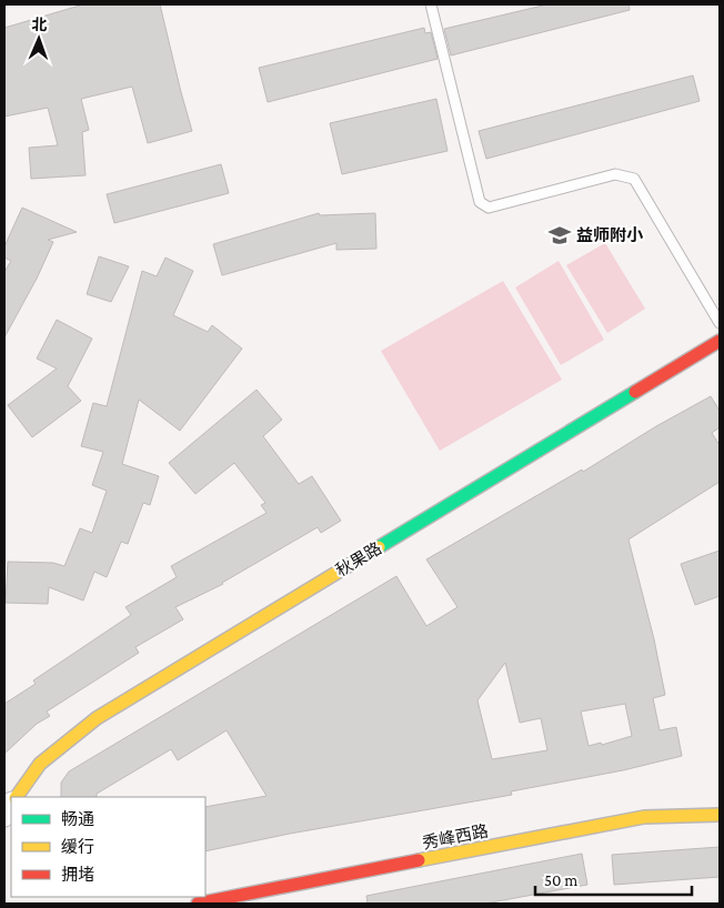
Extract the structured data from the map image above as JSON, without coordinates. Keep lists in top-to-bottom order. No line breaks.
{"streets":{"street":["秋果路","秀峰西路"]},"places":{"school or university":["益师附小"]},"legend":["畅通","缓行","拥堵"],"scale_bar":"50 m","north":"top"}
